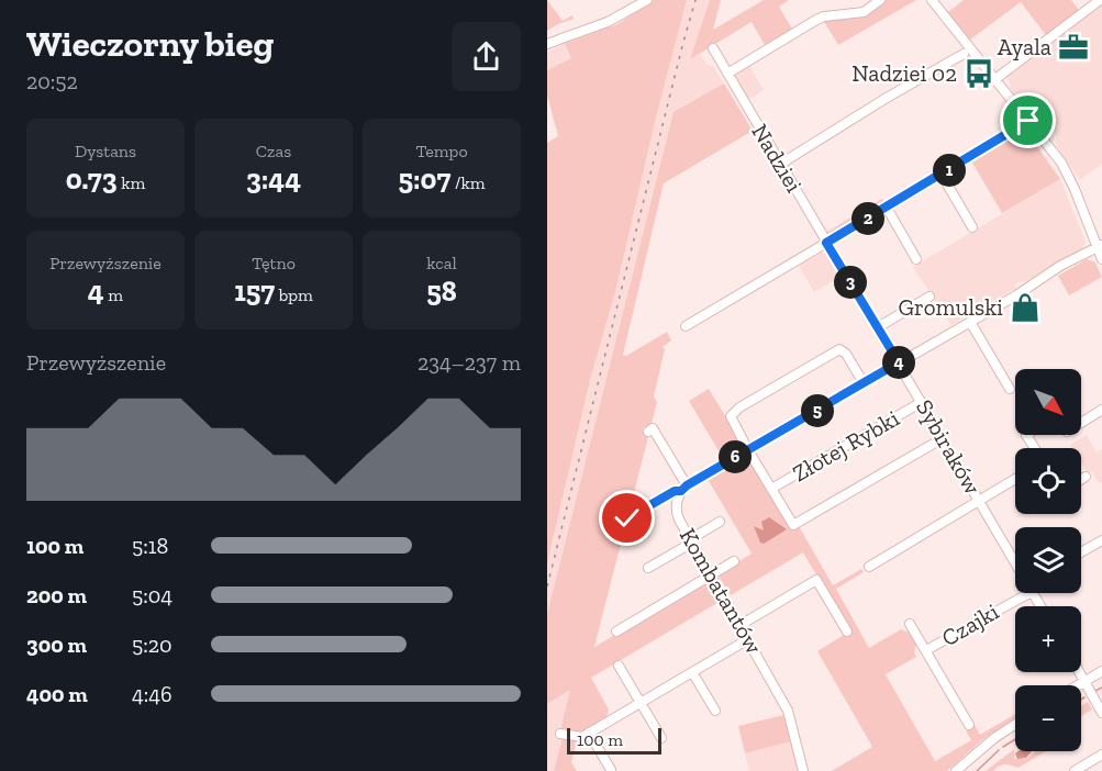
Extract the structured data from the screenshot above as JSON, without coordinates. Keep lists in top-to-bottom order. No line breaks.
{"streets":{"street":["Nadziei","Złotej Rybki","Sybiraków","Kombatantów","Czajki"]},"crossings":[["Nadziei","Sybiraków"],["Złotej Rybki","Sybiraków"]],"places":{"office":["Ayala"],"bus stop":["Nadziei 02"],"shop":["Gromulski"]},"scale_bar":"100 m","north":"bottom right","page":{"heading":["Wieczorny bieg","20:52"],"stats":[["Dystans","0.73 km"],["Czas","3:44"],["Tempo","5:07 /km"],["Przewyższenie","4 m"],["Tętno","157 bpm"],["kcal","58"]],"pins":["1","2","3","4","5","6"],"chart":["Przewyższenie","234–237 m"],"map_buttons":["+","−"],"list":[{"name":"100 m","note":"5:18"},{"name":"200 m","note":"5:04"},{"name":"300 m","note":"5:20"},{"name":"400 m","note":"4:46"}],"scale":"100 m"}}
